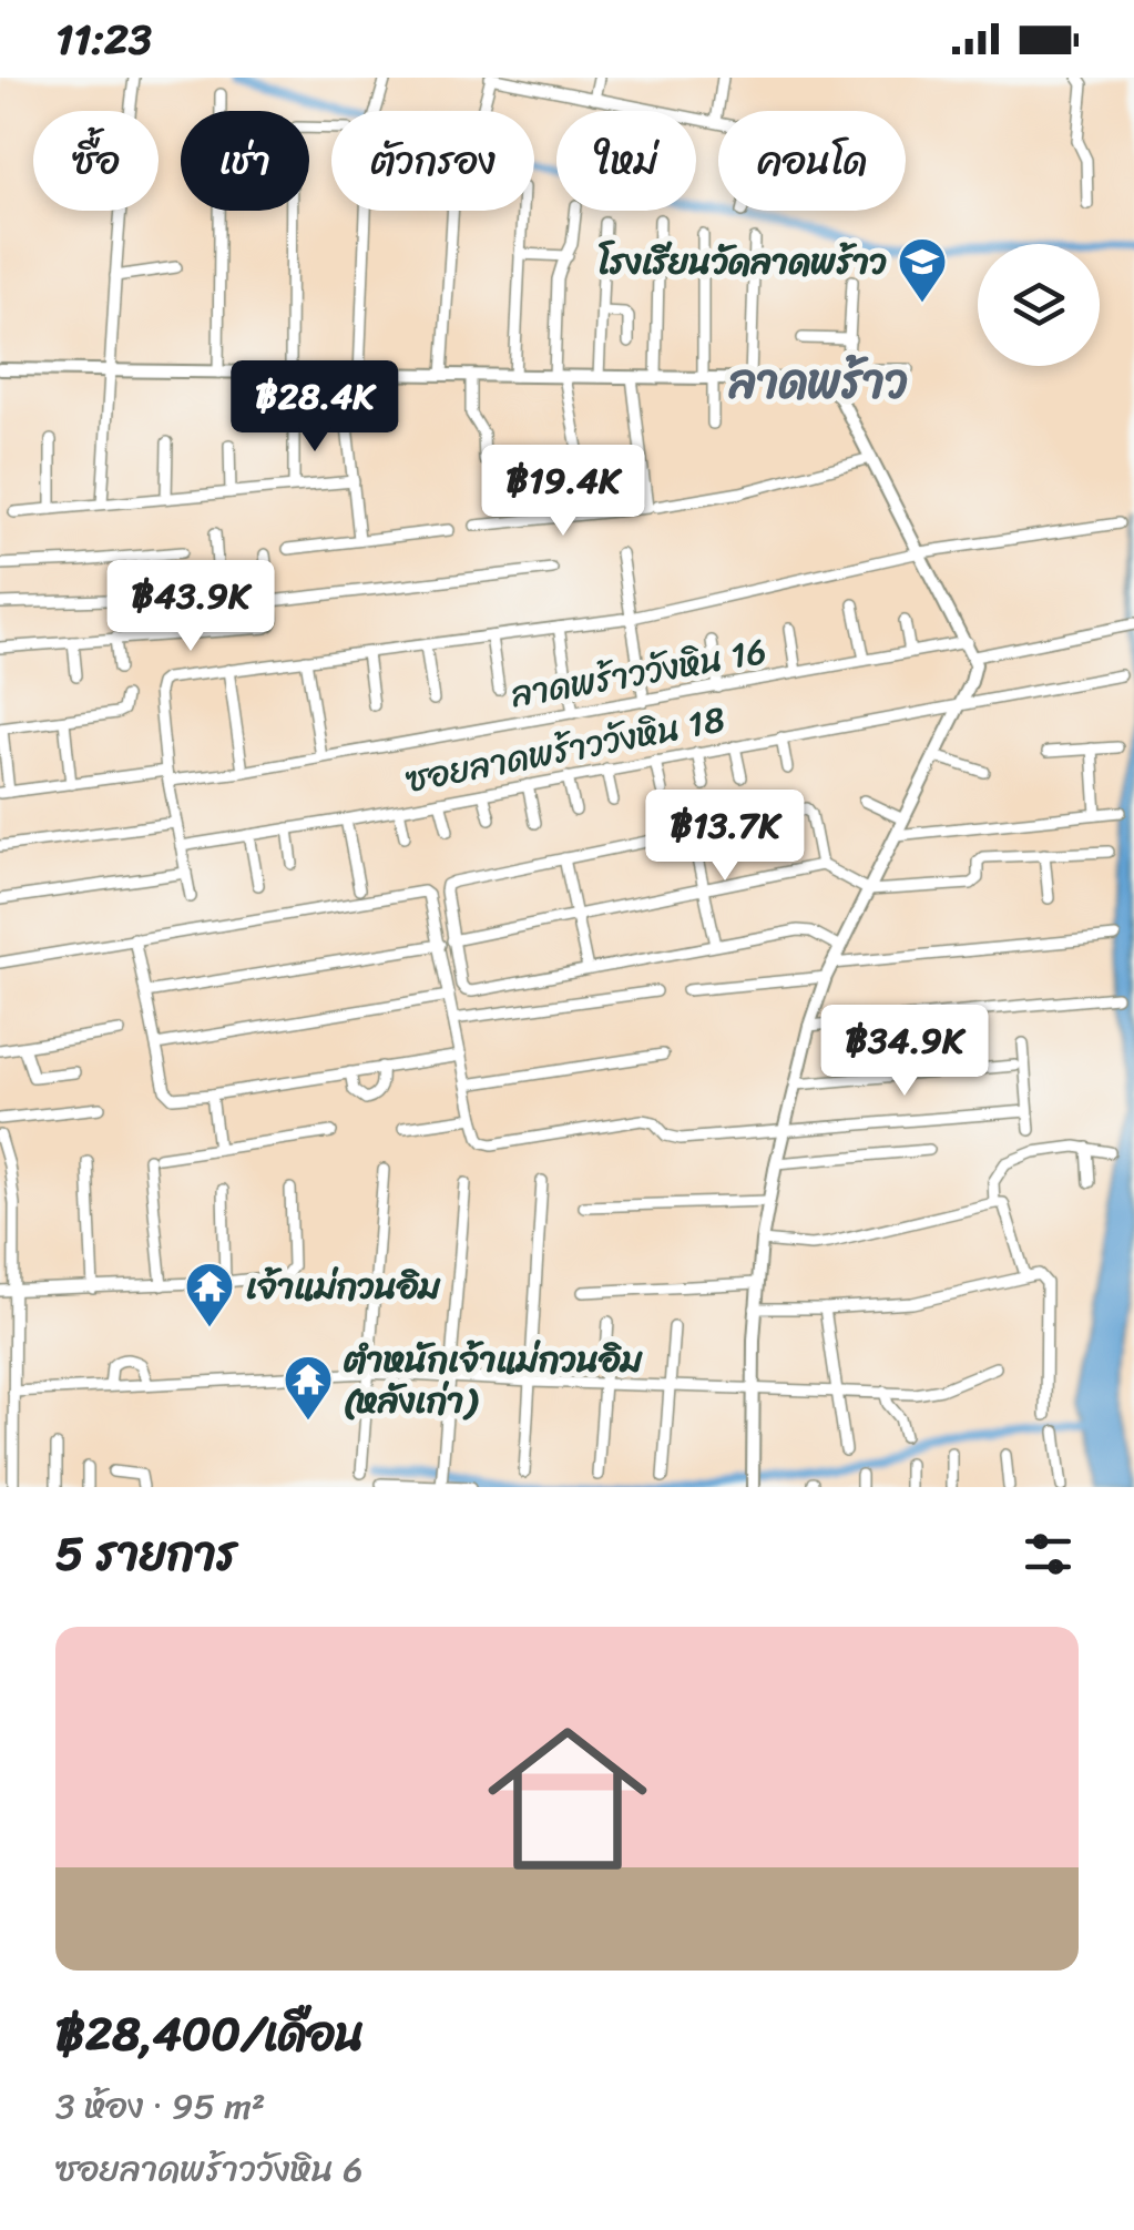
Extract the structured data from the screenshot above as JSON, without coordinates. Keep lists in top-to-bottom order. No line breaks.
{"streets":{"street":["ลาดพร้าววังหิน 16","ซอยลาดพร้าววังหิน 18"]},"districts":["ลาดพร้าว"],"places":{"school or university":["โรงเรียนวัดลาดพร้าว"],"temple":["เจ้าแม่กวนอิม","ตำหนักเจ้าแม่กวนอิม (หลังเก่า)"]},"page":{"status":"11:23","chip":["ซื้อ","เช่า","ตัวกรอง","ใหม่","คอนโด"],"price":["฿28.4K","฿19.4K","฿43.9K","฿13.7K","฿34.9K"],"heading":"5 รายการ","list":[{"name":"฿28,400/เดือน","note":"3 ห้อง · 95 m² · ซอยลาดพร้าววังหิน 6"}]}}
